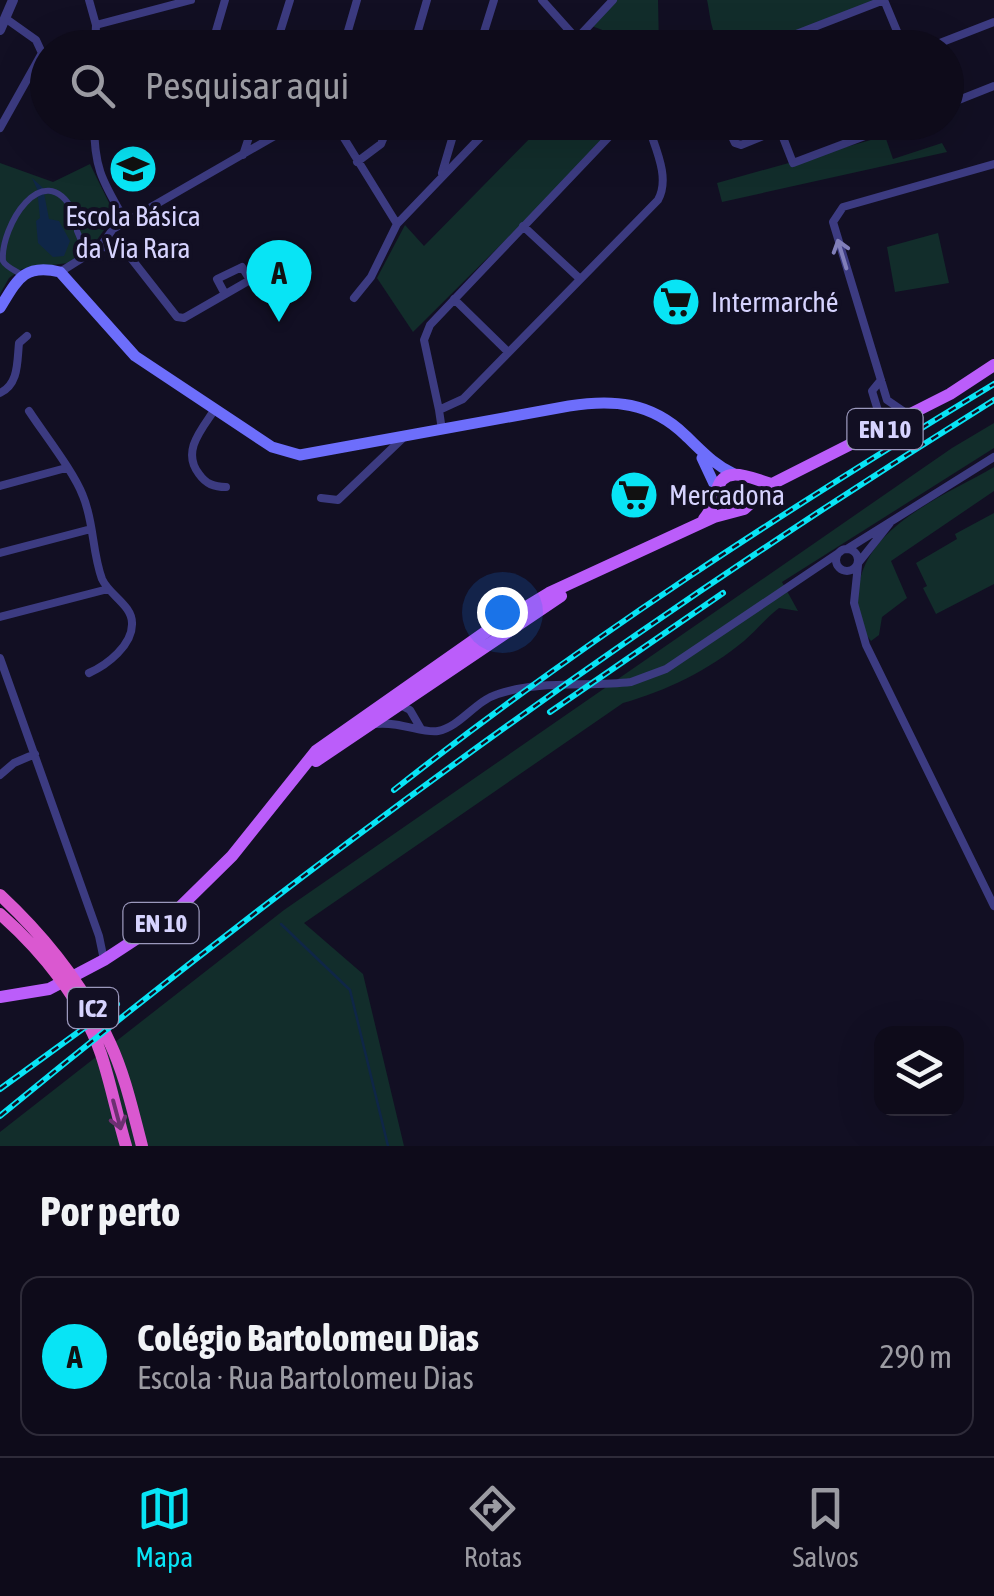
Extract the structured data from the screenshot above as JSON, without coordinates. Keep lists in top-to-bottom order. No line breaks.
{"streets":{"highway":["IC2"],"main road":["EN 10"]},"places":{"school or university":["Escola Básica da Via Rara"],"supermarket":["Intermarché","Mercadona"]},"page":{"search":"Pesquisar aqui","pins":"A","heading":"Por perto","list":[{"mark":"A","name":"Colégio Bartolomeu Dias","note":"Escola · Rua Bartolomeu Dias","value":"290 m"}],"nav":["Mapa","Rotas","Salvos"]}}
